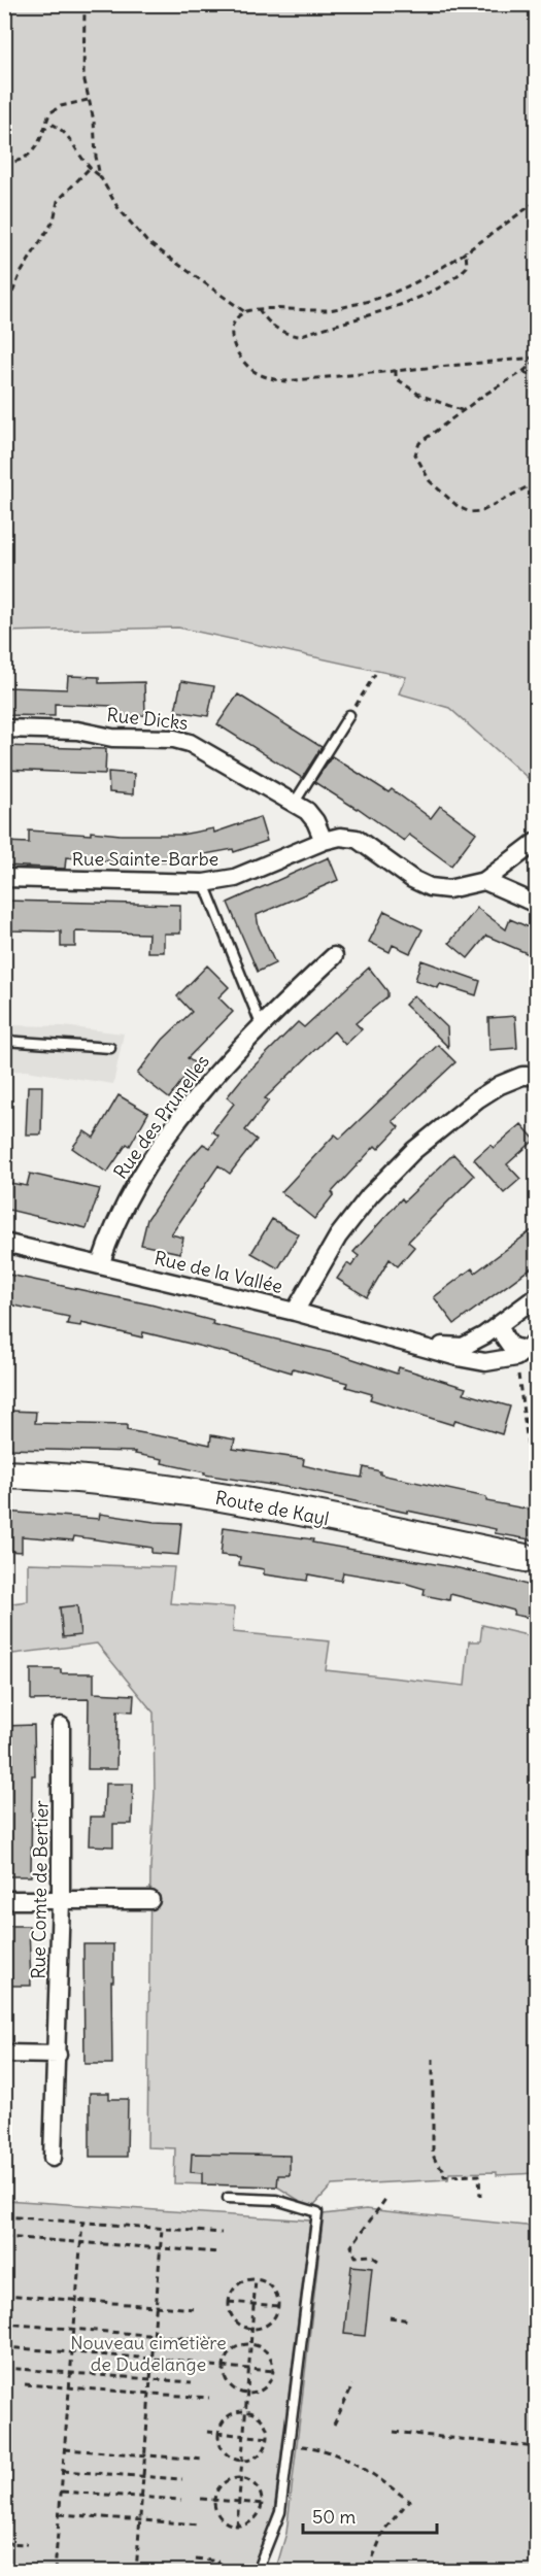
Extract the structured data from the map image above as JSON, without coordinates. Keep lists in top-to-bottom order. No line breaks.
{"streets":{"main road":["Route de Kayl"],"street":["Rue Dicks","Rue Sainte-Barbe","Rue des Prunelles","Rue de la Vallée","Rue Comte de Bertier"]},"crossings":[["Rue Dicks","Rue Sainte-Barbe"],["Rue des Prunelles","Rue de la Vallée"]],"parks":["Nouveau cimetière de Dudelange"],"scale_bar":"50 m"}
